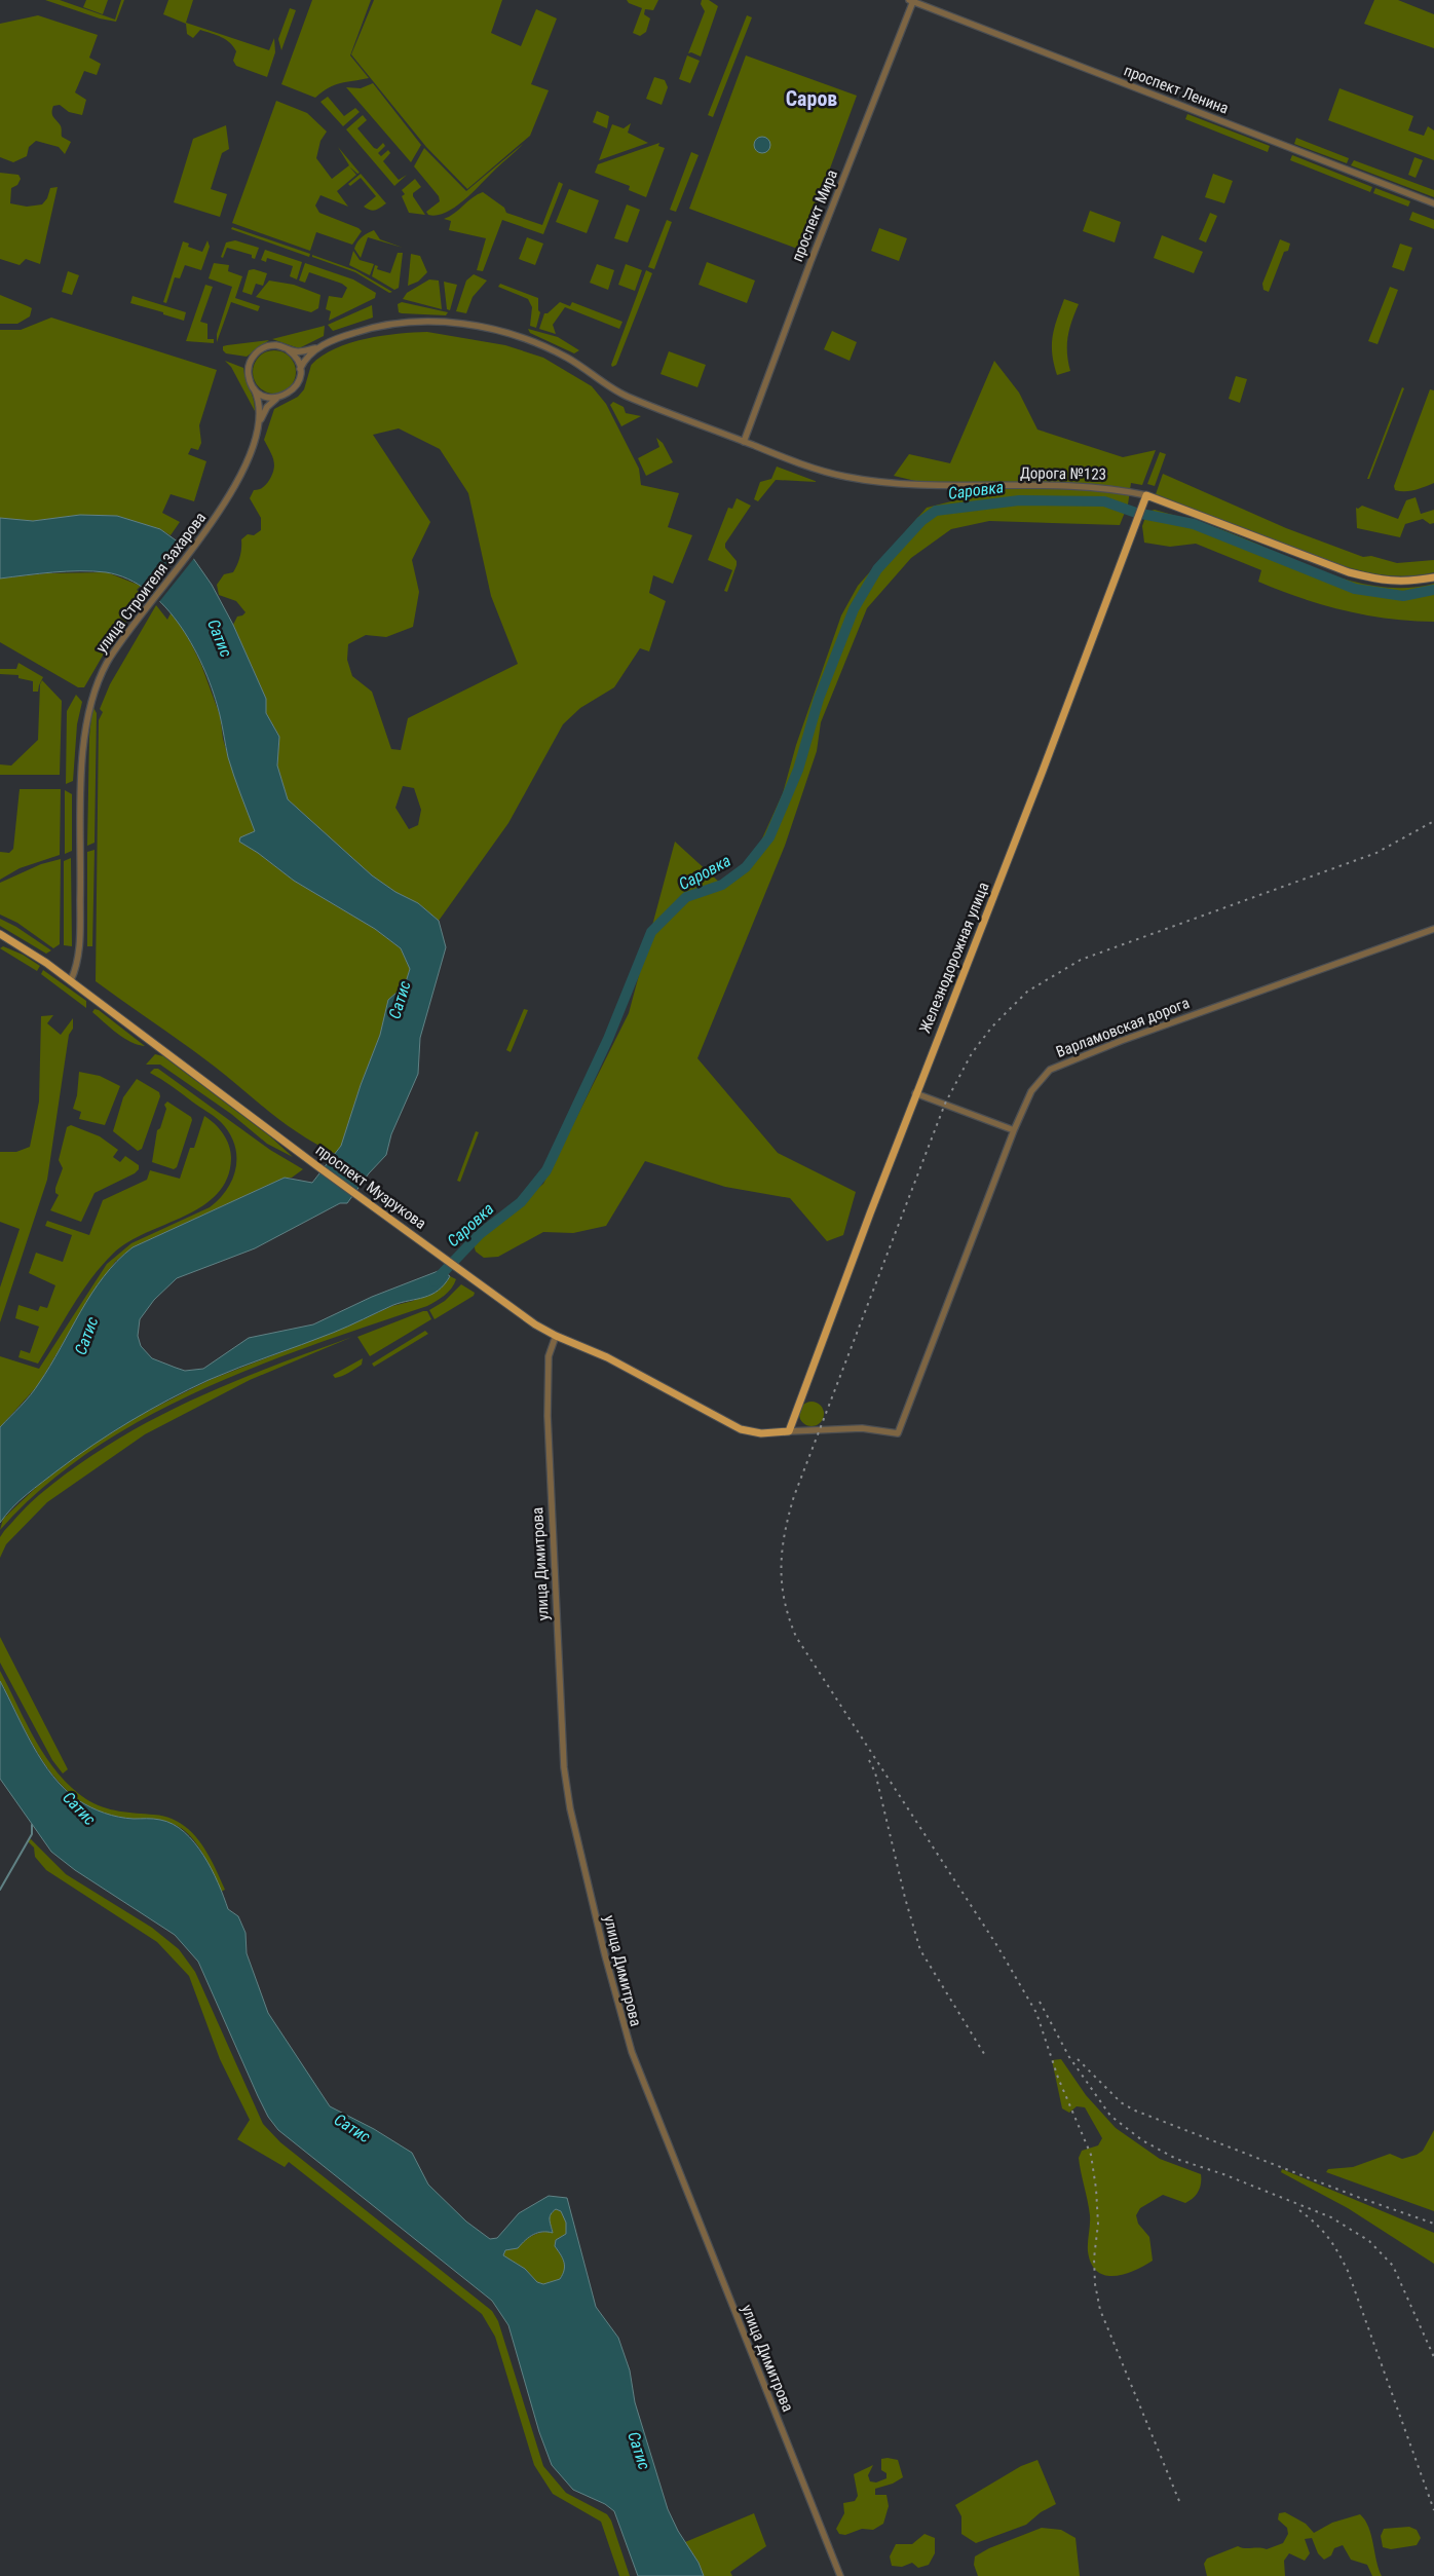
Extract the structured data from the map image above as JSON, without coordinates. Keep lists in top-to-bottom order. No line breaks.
{"streets":{"main road":["Дорога №123","Железнодорожная улица","проспект Музрукова"],"street":["проспект Ленина","проспект Мира","улица Строителя Захарова","Варламовская дорога","улица Димитрова"]},"crossings":[["проспект Ленина","проспект Мира"],["проспект Мира","Дорога №123"],["Дорога №123","Железнодорожная улица"],["улица Строителя Захарова","проспект Музрукова"],["Железнодорожная улица","проспект Музрукова"],["Варламовская дорога","проспект Музрукова"],["проспект Музрукова","улица Димитрова"]],"districts":["Саров"],"water":["Саровка","Сатис"]}
